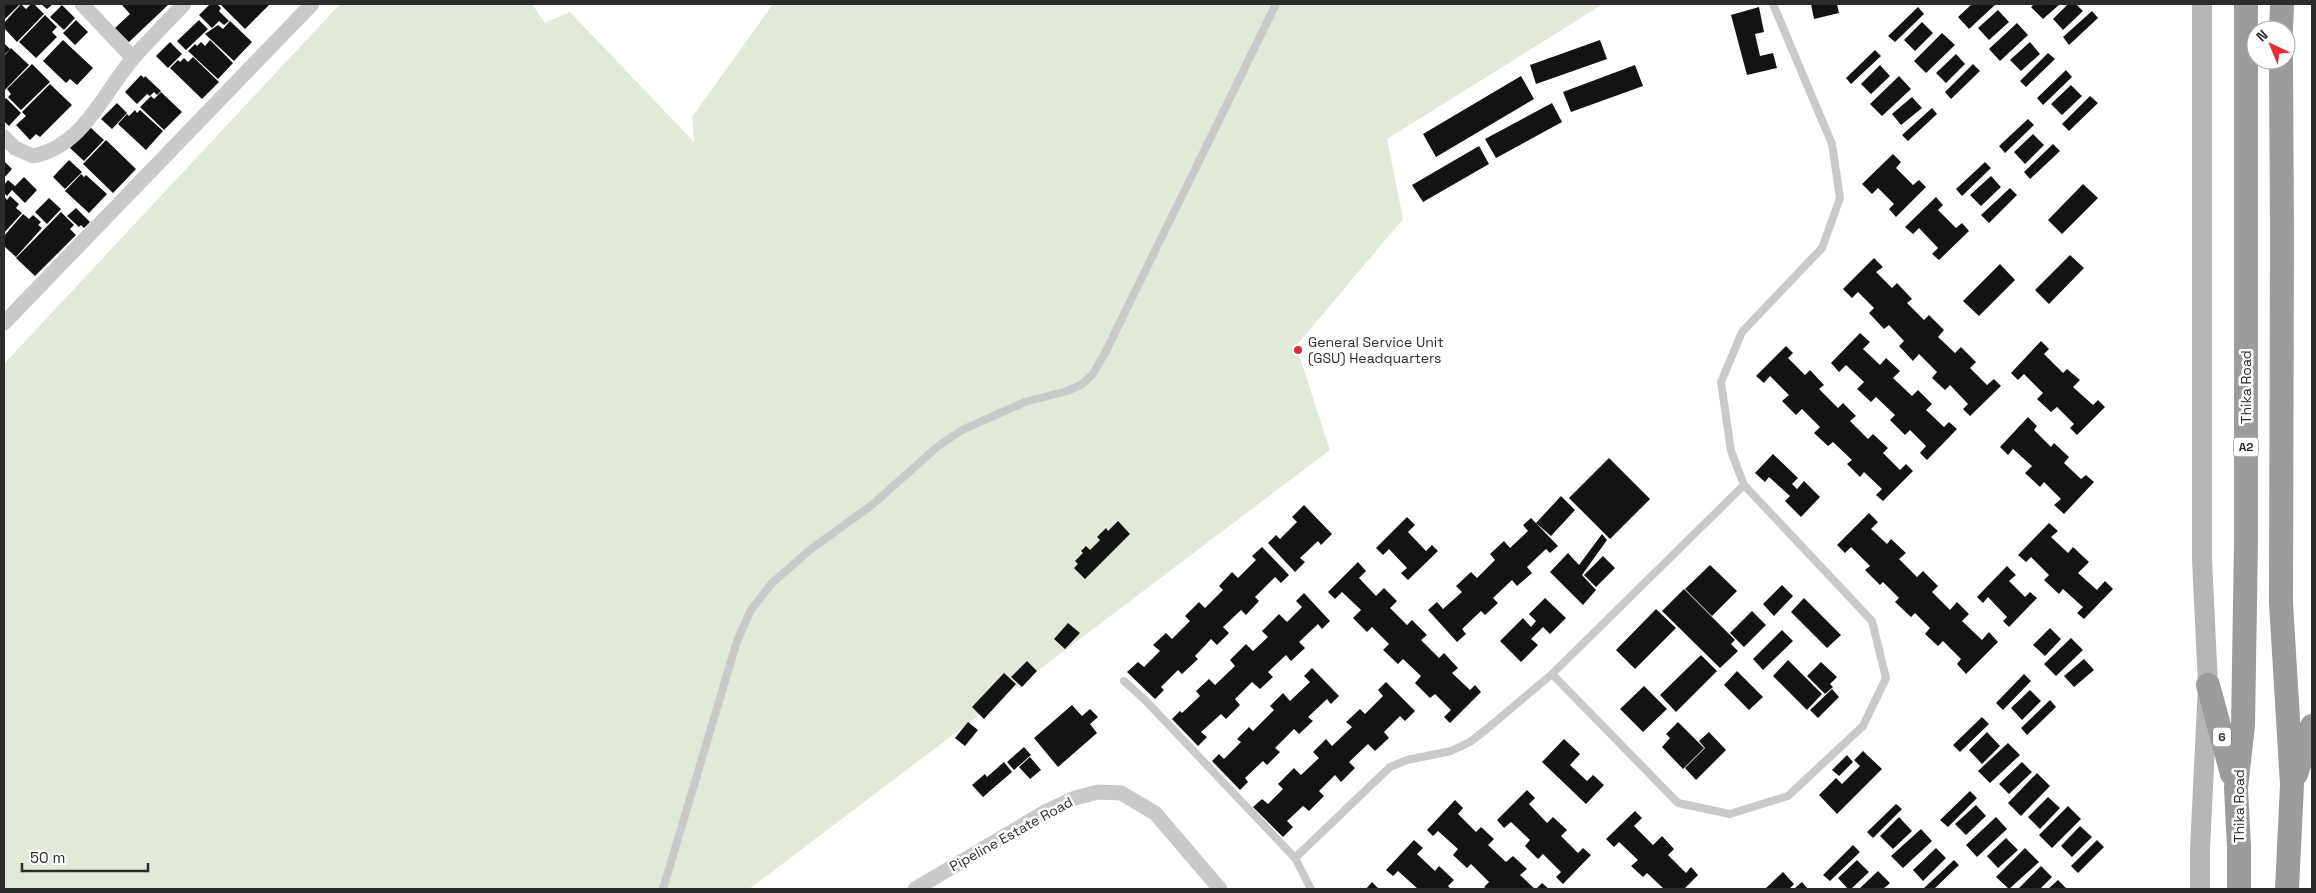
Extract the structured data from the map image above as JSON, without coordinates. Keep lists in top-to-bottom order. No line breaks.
{"streets":{"highway":["Thika Road","A2","6"],"street":["Pipeline Estate Road"]},"crossings":[["Thika Road","6"]],"places":["General Service Unit (GSU) Headquarters"],"scale_bar":"50 m","north":"top left"}
